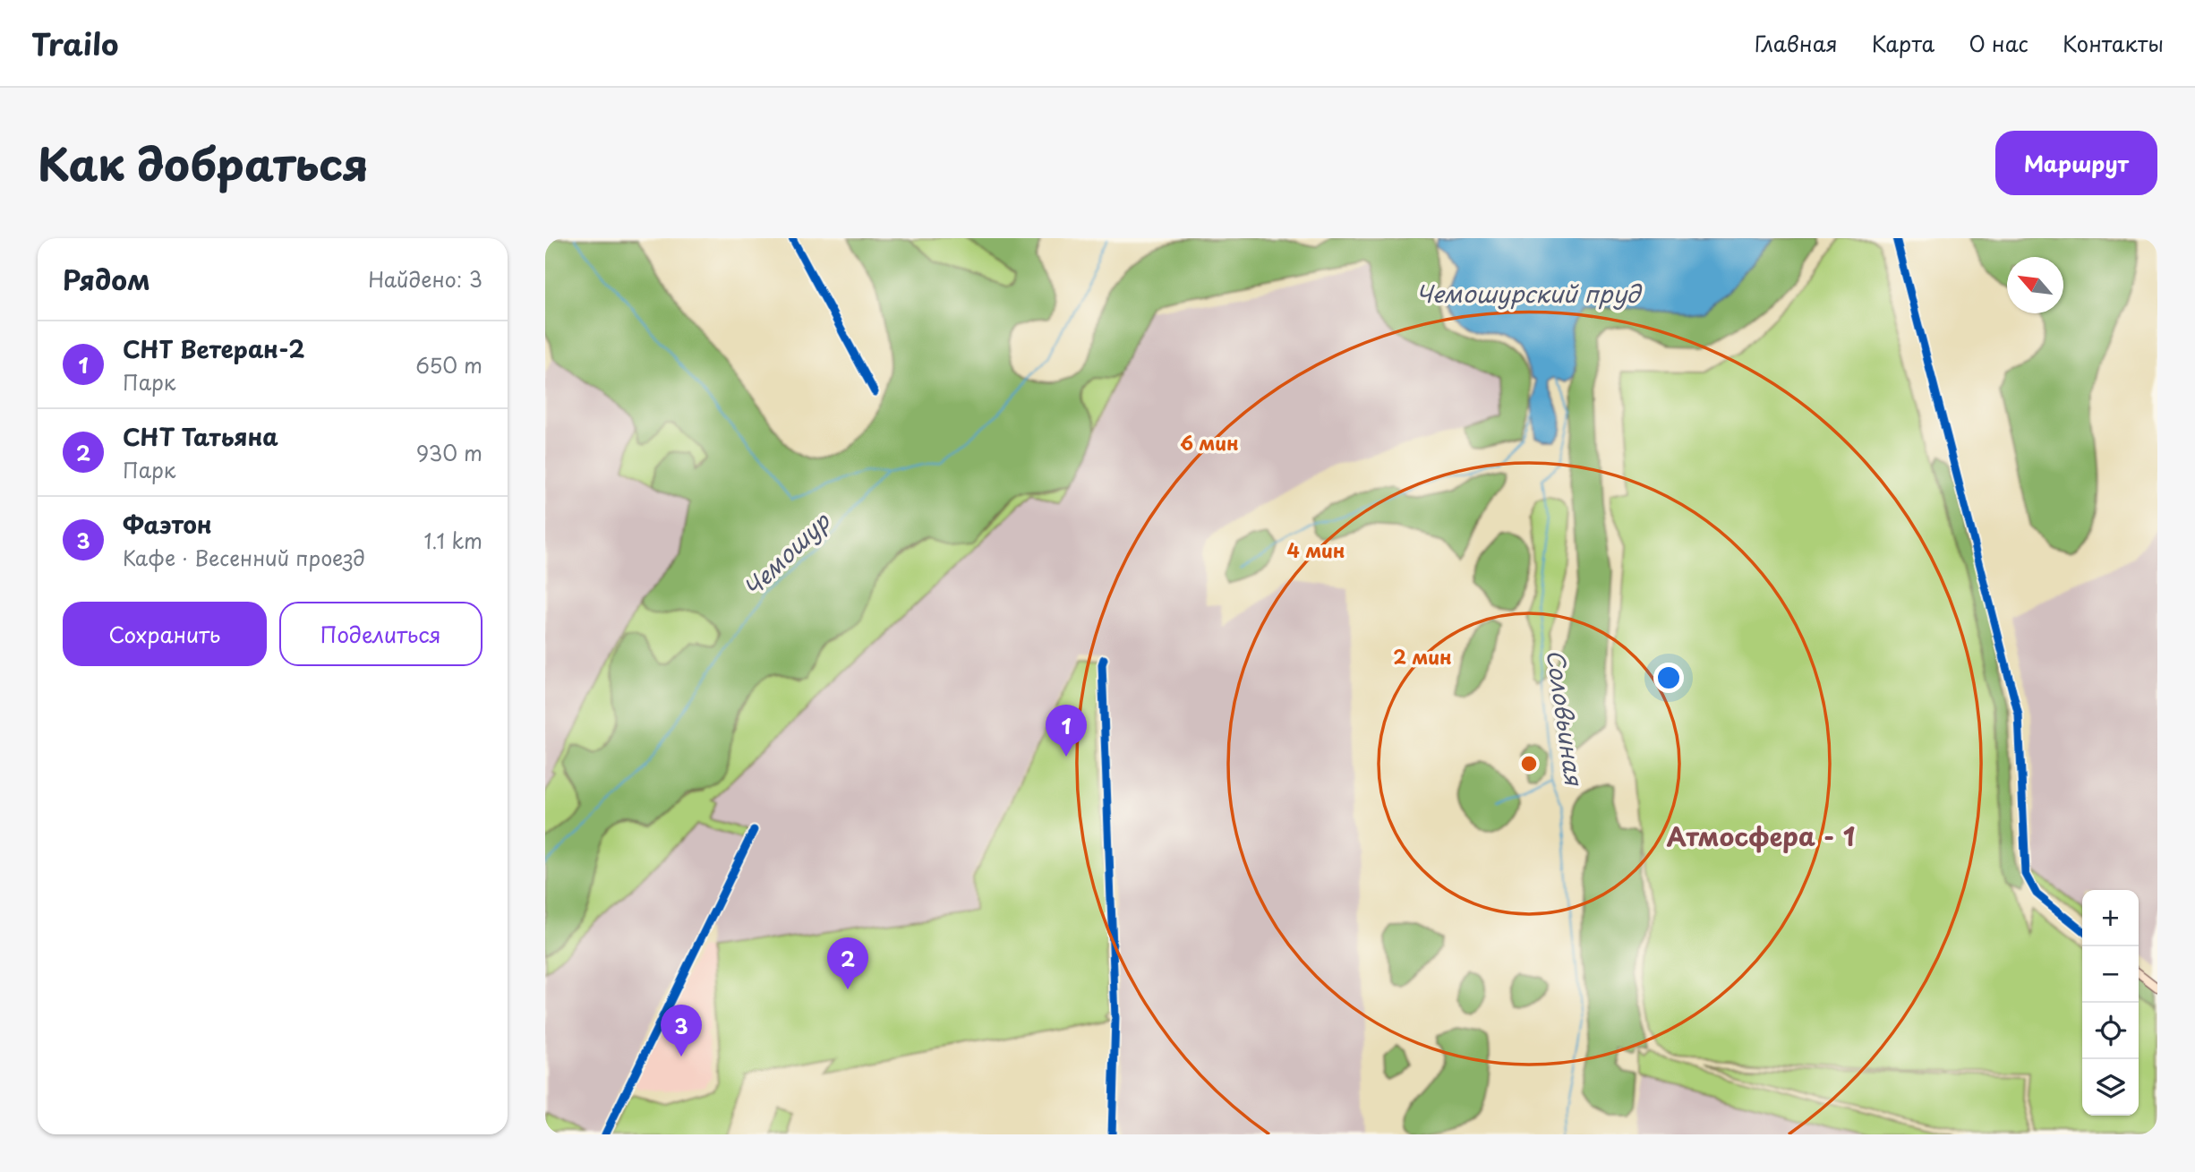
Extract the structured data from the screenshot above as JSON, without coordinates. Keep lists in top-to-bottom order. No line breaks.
{"districts":["Атмосфера - 1"],"water":["Чемошурский пруд","Чемошур","Соловьиная"],"north":"top left","page":{"header":"Trailo","nav":["Главная","Карта","О нас","Контакты"],"title":"Как добраться","buttons":["Маршрут",["Сохранить","Поделиться"]],"heading":["Рядом","Найдено: 3"],"list":[{"mark":"1","name":"СНТ Ветеран-2","note":"Парк","value":"650 m"},{"mark":"2","name":"СНТ Татьяна","note":"Парк","value":"930 m"},{"mark":"3","name":"Фаэтон","note":"Кафе · Весенний проезд","value":"1.1 km"}],"pins":["1","2","3"],"map_buttons":["+","−"]},"rings":["6 мин","4 мин","2 мин"]}
